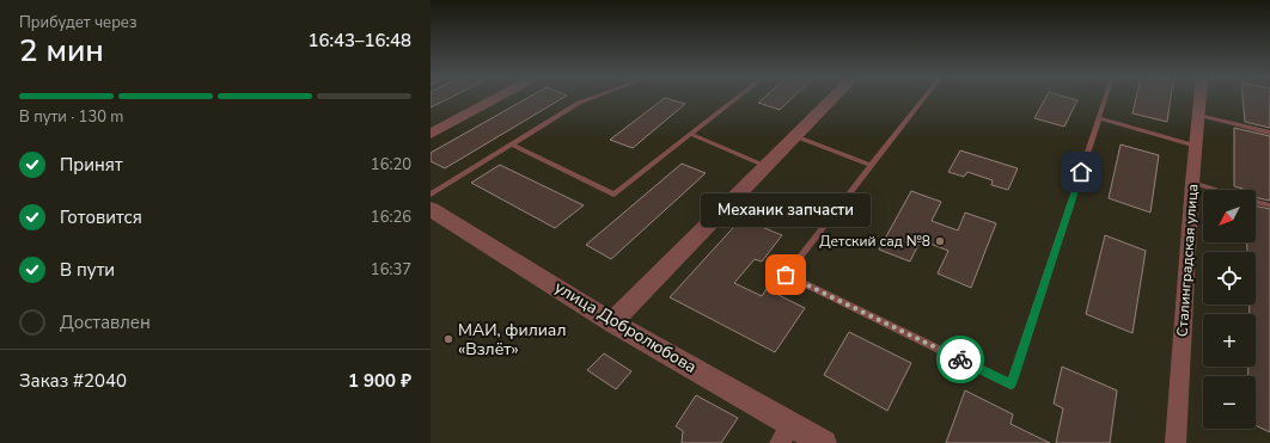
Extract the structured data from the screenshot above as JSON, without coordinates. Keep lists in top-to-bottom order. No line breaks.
{"streets":{"street":["Сталинградская улица","улица Добролюбова"]},"places":["Детский сад №8","Механик запчасти","МАИ, филиал «Взлёт»"],"north":"bottom left","page":{"heading":["2 мин","Прибудет через","16:43–16:48"],"panel":["Заказ #2040","1 900 ₽"],"bar":"В пути · 130 m","list":[["Принят","16:20"],["Готовится","16:26"],["В пути","16:37"],"Доставлен"],"map_buttons":["+","−"],"bubble":"Механик запчасти"}}
